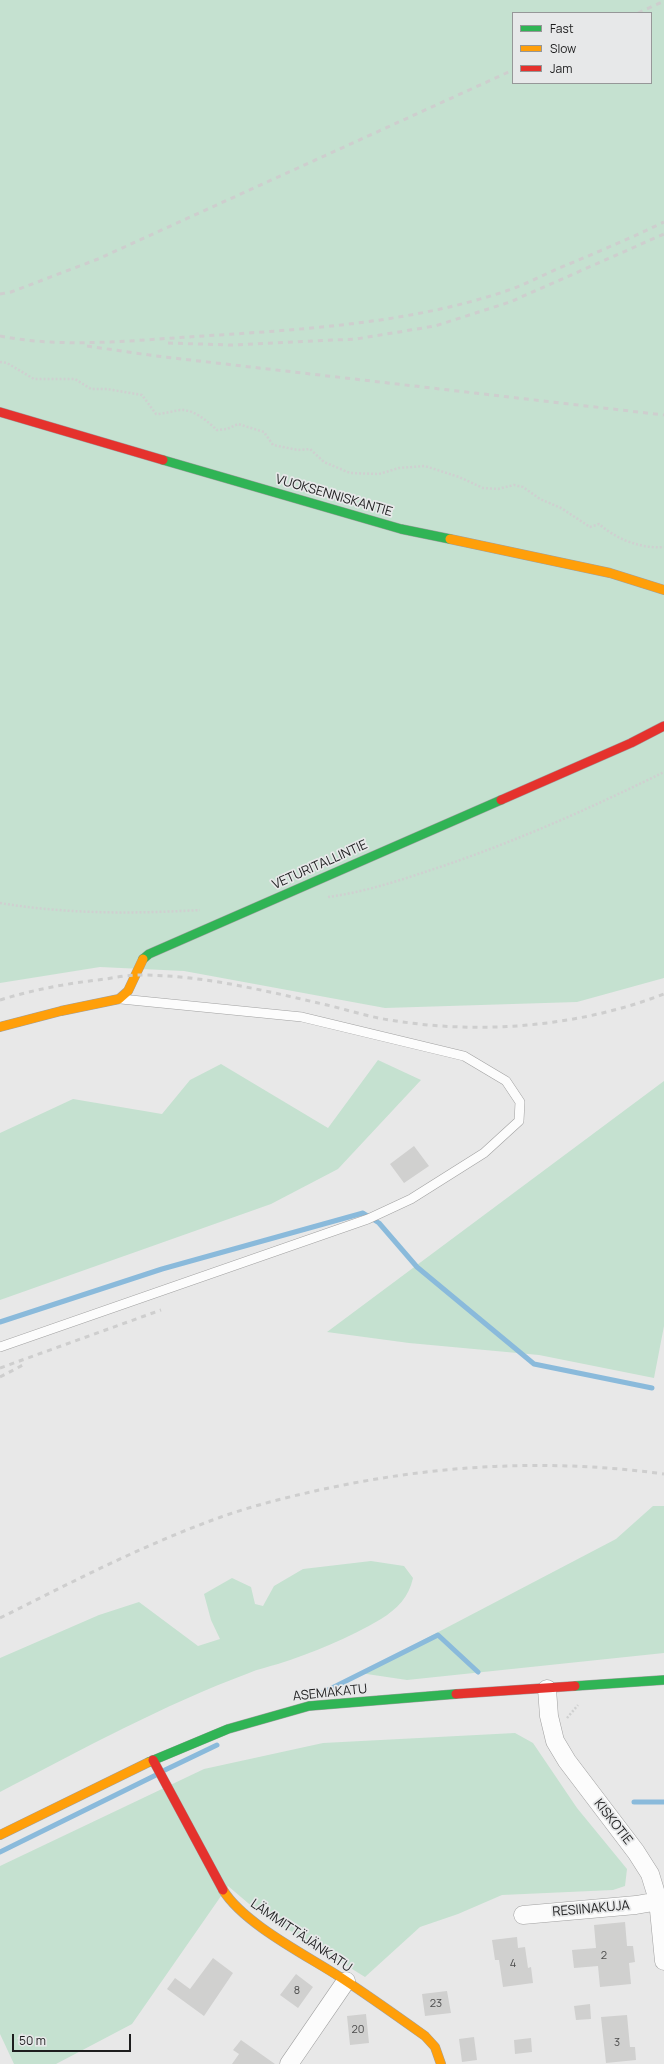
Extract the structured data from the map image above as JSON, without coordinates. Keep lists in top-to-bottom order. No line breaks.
{"streets":{"street":["VUOKSENNISKANTIE","VETURITALLINTIE","ASEMAKATU","KISKOTIE","RESIINAKUJA","LÄMMITTÄJÄNKATU"]},"crossings":[["ASEMAKATU","KISKOTIE"],["ASEMAKATU","LÄMMITTÄJÄNKATU"],["KISKOTIE","RESIINAKUJA"]],"house_numbers":["2","4","8","23","20","3"],"legend":["Fast","Slow","Jam"],"scale_bar":"50 m"}
